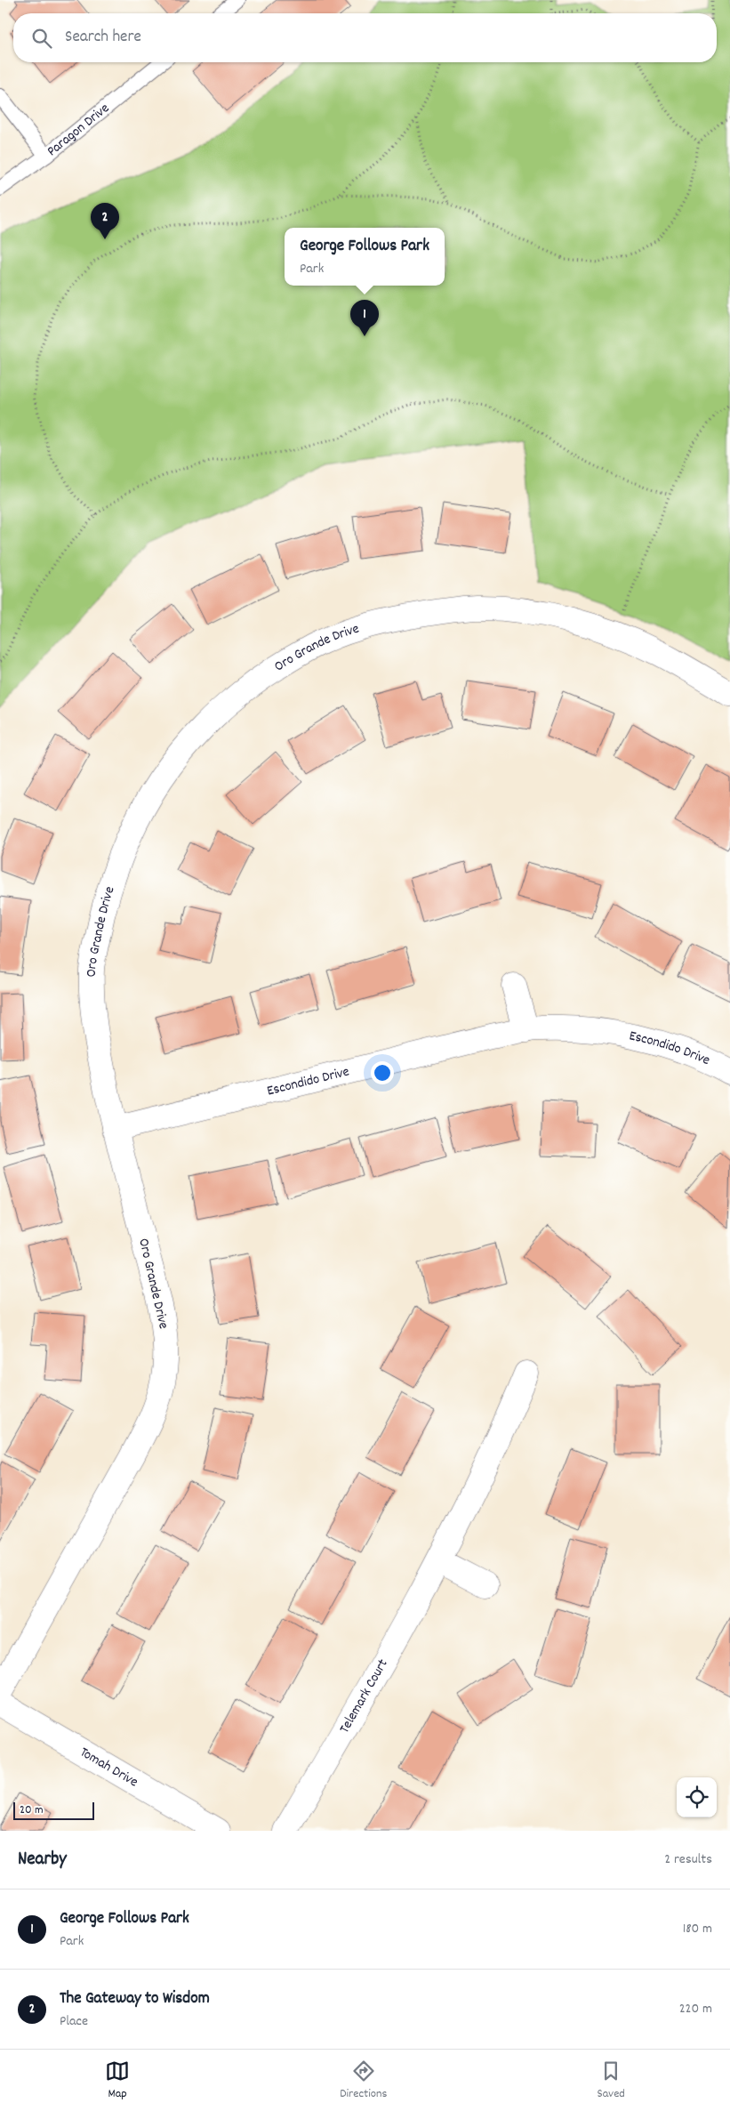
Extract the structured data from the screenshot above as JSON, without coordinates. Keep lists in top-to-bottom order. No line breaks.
{"streets":{"street":["Oro Grande Drive","Escondido Drive","Telemark Court","Tomah Drive"],"lane":["Paragon Drive"]},"crossings":[["Oro Grande Drive","Escondido Drive"]],"scale_bar":"20 m","page":{"search":"Search here","pins":["2","1"],"popup":["George Follows Park","Park"],"scale":"20 m","heading":["Nearby","2 results"],"list":[{"mark":"1","name":"George Follows Park","note":"Park","value":"180 m"},{"mark":"2","name":"The Gateway to Wisdom","note":"Place","value":"220 m"}],"nav":["Map","Directions","Saved"]}}
